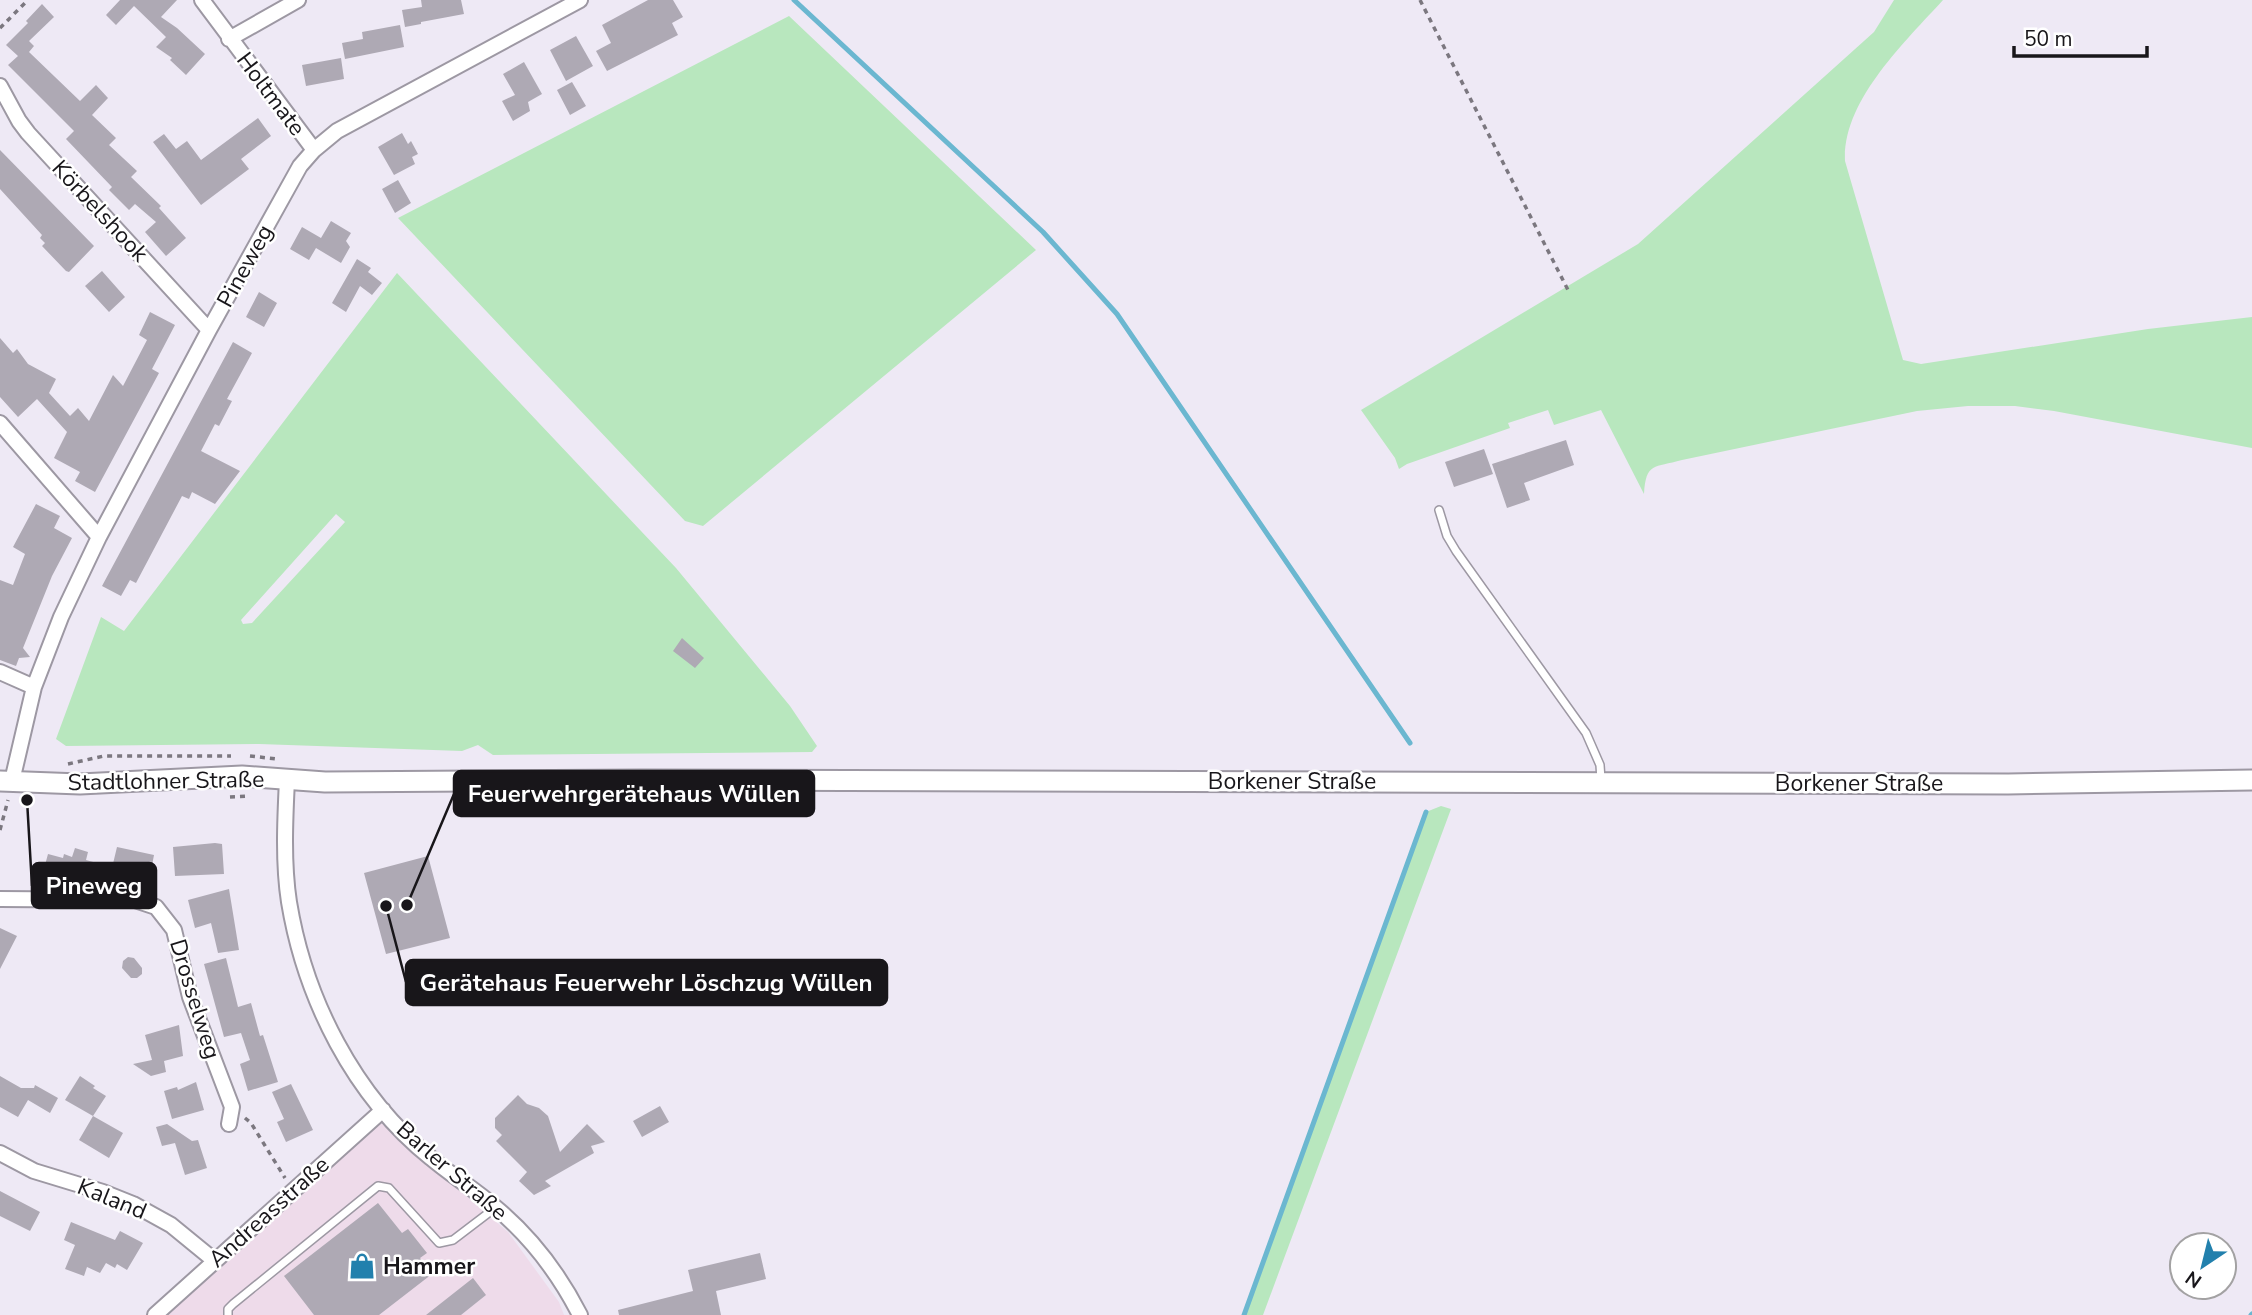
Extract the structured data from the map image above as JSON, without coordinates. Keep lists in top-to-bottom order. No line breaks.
{"streets":{"main road":["Stadtlohner Straße","Borkener Straße"],"street":["Holtmate","Körbelshook","Pineweg","Drosselweg","Barler Straße","Kaland","Andreasstraße"]},"crossings":[["Holtmate","Pineweg"],["Körbelshook","Pineweg"],["Pineweg","Stadtlohner Straße"],["Stadtlohner Straße","Borkener Straße"],["Stadtlohner Straße","Barler Straße"],["Barler Straße","Andreasstraße"],["Kaland","Andreasstraße"]],"places":{"other":["Pineweg","Feuerwehrgerätehaus Wüllen","Gerätehaus Feuerwehr Löschzug Wüllen"],"shop":["Hammer"]},"scale_bar":"50 m","north":"bottom left"}
